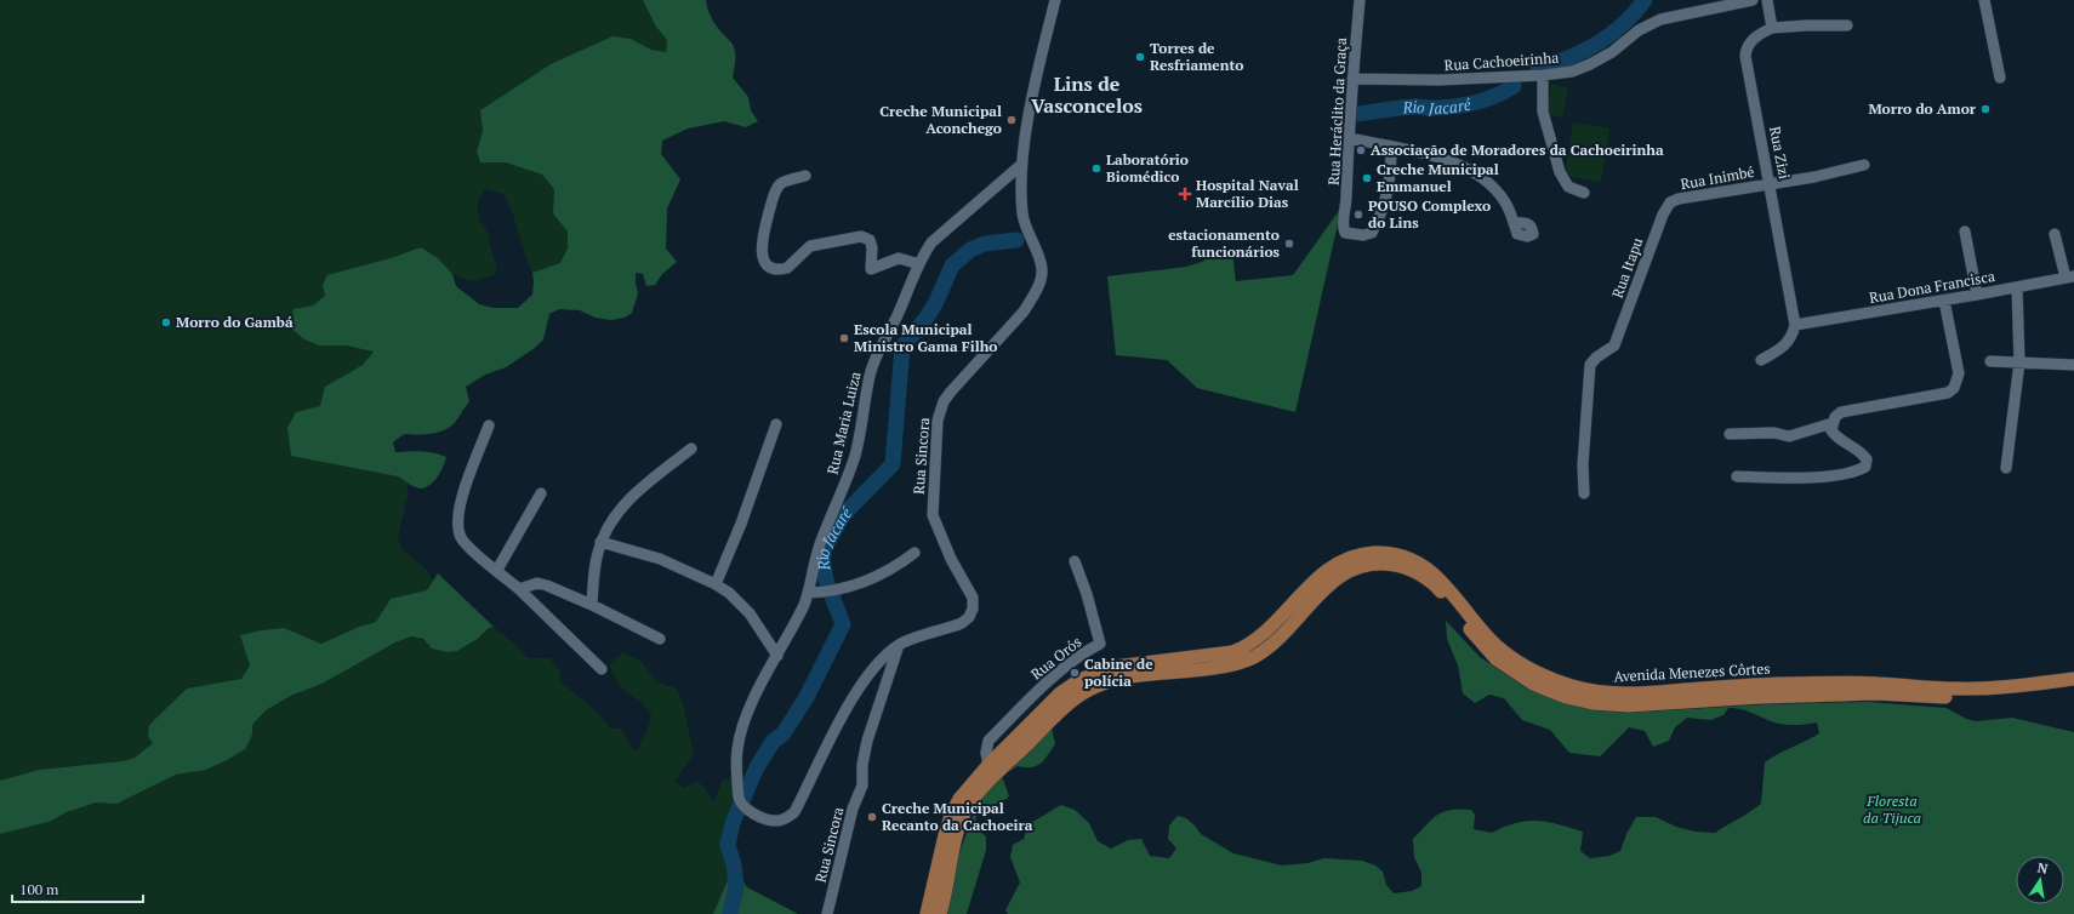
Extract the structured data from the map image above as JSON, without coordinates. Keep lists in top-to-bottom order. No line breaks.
{"streets":{"main road":["Avenida Menezes Côrtes"],"street":["Rua Cachoeirinha","Rua Heráclito da Graça","Rua Zizi","Rua Inimbé","Rua Itapu","Rua Dona Francisca","Rua Maria Luiza","Rua Sincora","Rua Orós"]},"crossings":[["Rua Cachoeirinha","Rua Heráclito da Graça"],["Rua Zizi","Rua Inimbé"],["Rua Zizi","Rua Dona Francisca"],["Rua Inimbé","Rua Itapu"],["Rua Maria Luiza","Rua Sincora"],["Rua Orós","Avenida Menezes Côrtes"]],"districts":["Lins de Vasconcelos"],"water":["Rio Jacaré"],"parks":["Floresta da Tijuca"],"places":{"other":["Torres de Resfriamento","Morro do Amor","Creche Municipal Aconchego","Associação de Moradores da Cachoeirinha","Laboratório Biomédico","Creche Municipal Emmanuel","POUSO Complexo do Lins","estacionamento funcionários","Morro do Gambá","Escola Municipal Ministro Gama Filho","Cabine de polícia","Creche Municipal Recanto da Cachoeira"],"health":["Hospital Naval Marcílio Dias"]},"scale_bar":"100 m","north":"top"}
